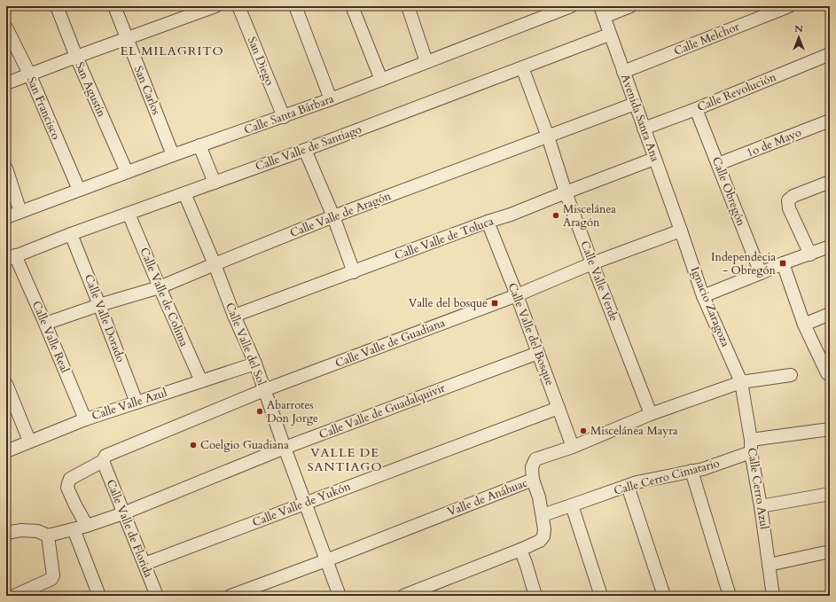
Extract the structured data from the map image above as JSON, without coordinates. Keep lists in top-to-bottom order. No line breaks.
{"streets":{"street":["Calle Melchor","San Diego","San Agustín","San Carlos","Calle Revolución","San Francisco","Calle Santa Bárbara","Avenida Santa Ana","1o de Mayo","Calle Valle de Santiago","Calle Obregón","Calle Valle de Aragón","Calle Valle de Toluca","Calle Valle Verde","Calle Valle de Colima","Ignacio Zaragoza","Calle Valle Dorado","Calle Valle del Bosque","Calle Valle Real","Calle Valle de Guadiana","Calle Valle del Sol","Calle Valle Azul","Calle Valle de Guadalquivir","Calle Cerro Cimatario","Calle Cerro Azul","Valle de Anáhuac","Calle Valle de Yukón","Calle Valle de Florida"]},"crossings":[["Calle Melchor","Avenida Santa Ana"],["San Diego","Calle Santa Bárbara"],["San Agustín","Calle Santa Bárbara"],["San Carlos","Calle Santa Bárbara"],["Calle Revolución","Avenida Santa Ana"],["Calle Revolución","Calle Obregón"],["San Francisco","Calle Santa Bárbara"],["Avenida Santa Ana","Calle Valle de Santiago"],["Avenida Santa Ana","Calle Valle de Aragón"],["Avenida Santa Ana","Calle Valle de Toluca"],["Avenida Santa Ana","Ignacio Zaragoza"],["Avenida Santa Ana","Calle Valle de Guadiana"],["1o de Mayo","Calle Obregón"],["Calle Valle de Santiago","Calle Valle Verde"],["Calle Valle de Santiago","Calle Valle de Colima"],["Calle Valle de Santiago","Calle Valle Dorado"],["Calle Valle de Santiago","Calle Valle Real"],["Calle Valle de Santiago","Calle Valle del Sol"],["Calle Valle de Aragón","Calle Valle Verde"],["Calle Valle de Aragón","Calle Valle de Colima"],["Calle Valle de Aragón","Calle Valle Dorado"],["Calle Valle de Aragón","Calle Valle Real"],["Calle Valle de Aragón","Calle Valle del Sol"],["Calle Valle de Toluca","Calle Valle Verde"],["Calle Valle de Toluca","Calle Valle del Bosque"],["Calle Valle de Toluca","Calle Valle del Sol"],["Calle Valle Verde","Calle Valle de Guadiana"],["Calle Valle Verde","Valle de Anáhuac"],["Calle Valle de Colima","Calle Valle Azul"],["Ignacio Zaragoza","Calle Valle de Guadiana"],["Ignacio Zaragoza","Calle Cerro Azul"],["Ignacio Zaragoza","Valle de Anáhuac"],["Calle Valle Dorado","Calle Valle Azul"],["Calle Valle del Bosque","Calle Valle de Guadiana"],["Calle Valle del Bosque","Calle Valle de Guadalquivir"],["Calle Valle del Bosque","Valle de Anáhuac"],["Calle Valle del Bosque","Calle Valle de Yukón"],["Calle Valle Real","Calle Valle Azul"],["Calle Valle de Guadiana","Calle Valle del Sol"],["Calle Valle de Guadiana","Calle Valle de Guadalquivir"],["Calle Valle de Guadiana","Calle Valle de Florida"],["Calle Valle del Sol","Calle Valle Azul"],["Calle Valle del Sol","Calle Valle de Guadalquivir"],["Calle Valle del Sol","Valle de Anáhuac"],["Calle Valle del Sol","Calle Valle de Yukón"],["Calle Valle de Guadalquivir","Calle Valle de Florida"],["Calle Cerro Cimatario","Calle Cerro Azul"],["Calle Cerro Azul","Valle de Anáhuac"],["Calle Valle de Yukón","Calle Valle de Florida"]],"districts":["EL MILAGRITO","VALLE DE SANTIAGO"],"places":{"other":["Miscelánea Aragón","Abarrotes Don Jorge","Miscelánea Mayra","Coelgio Guadiana"],"transit":["Independecia - Obregón","Valle del bosque"]},"north":"top"}
